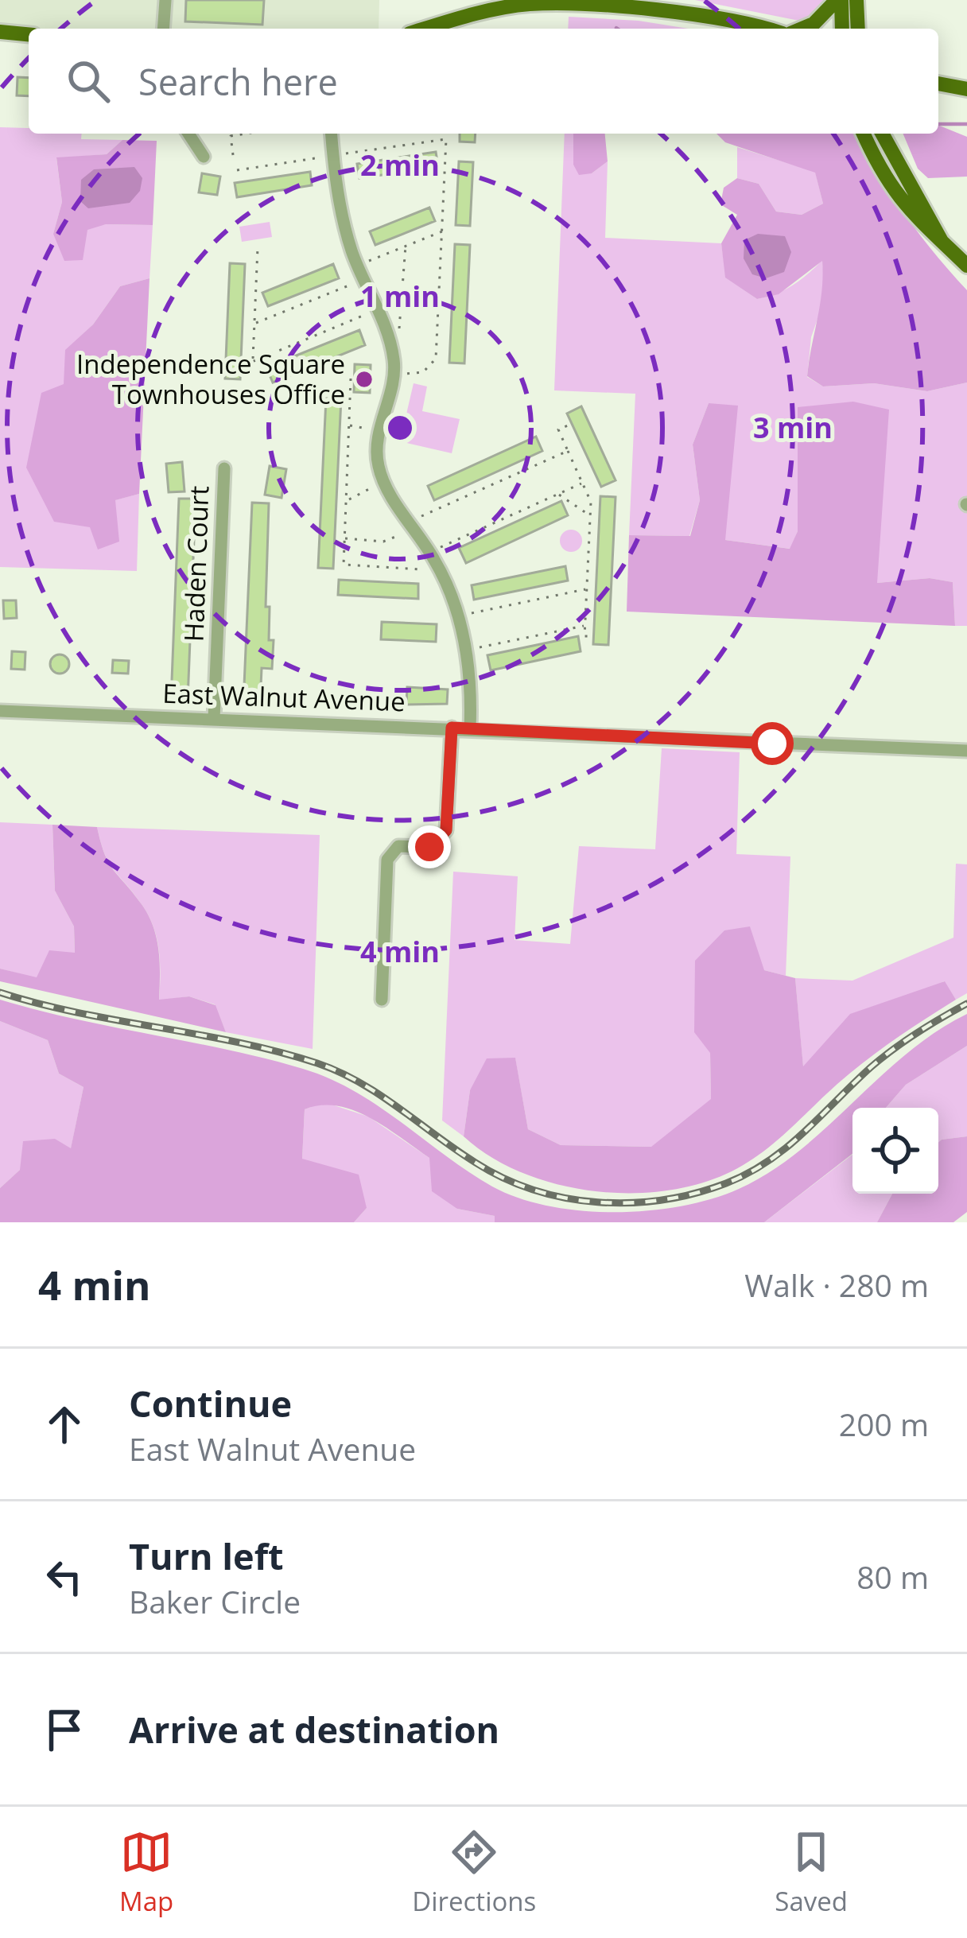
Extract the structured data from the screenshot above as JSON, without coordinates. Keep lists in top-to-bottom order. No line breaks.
{"streets":{"street":["Haden Court","East Walnut Avenue"]},"crossings":[["Haden Court","East Walnut Avenue"]],"places":["Independence Square Townhouses Office"],"page":{"search":"Search here","heading":["4 min","Walk · 280 m"],"list":[["Continue","East Walnut Avenue","200 m"],["Turn left","Baker Circle","80 m"],"Arrive at destination"],"nav":["Map","Directions","Saved"]},"rings":["2 min","1 min","3 min","4 min"]}
